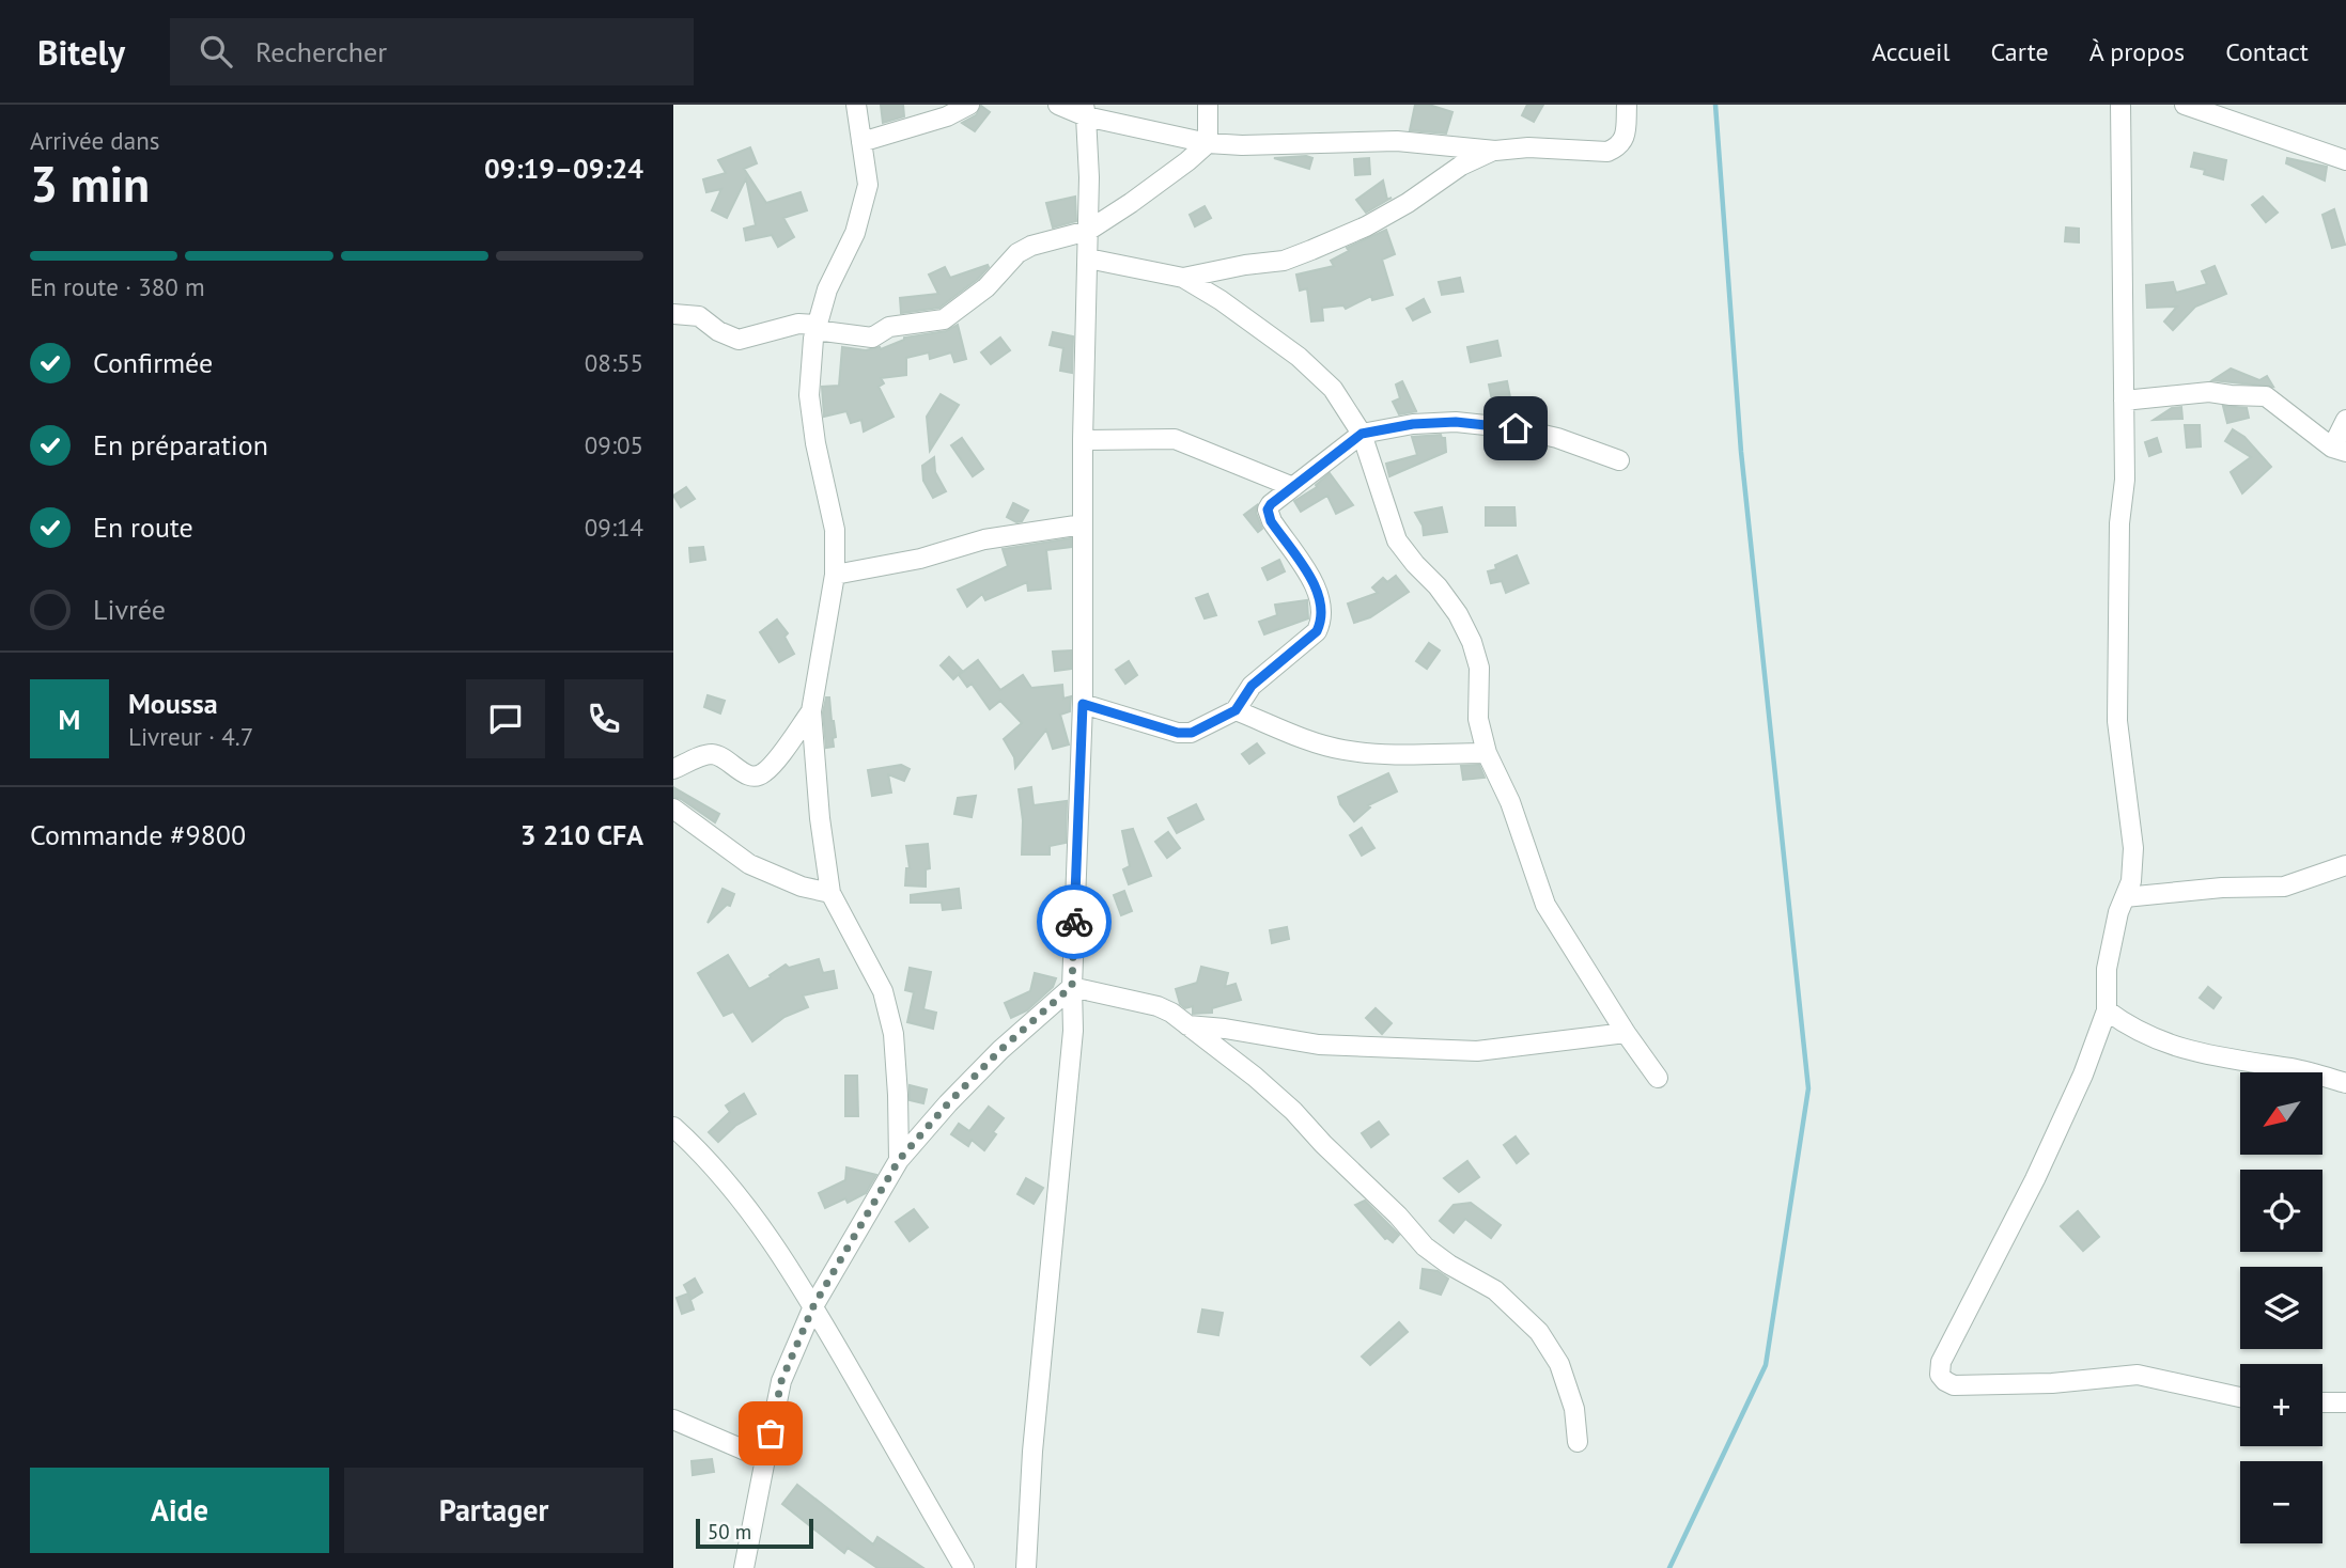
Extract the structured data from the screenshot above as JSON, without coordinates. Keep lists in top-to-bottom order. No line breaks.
{"scale_bar":"50 m","north":"bottom left","page":{"header":"Bitely","search":"Rechercher","nav":["Accueil","Carte","À propos","Contact"],"heading":["3 min","Arrivée dans","09:19–09:24"],"panel":["Moussa","Livreur · 4.7","Commande #9800","3 210 CFA"],"bar":"En route · 380 m","list":[["Confirmée","08:55"],["En préparation","09:05"],["En route","09:14"],"Livrée"],"round":"M","map_buttons":["+","−"],"buttons":["Aide","Partager"],"scale":"50 m"}}
